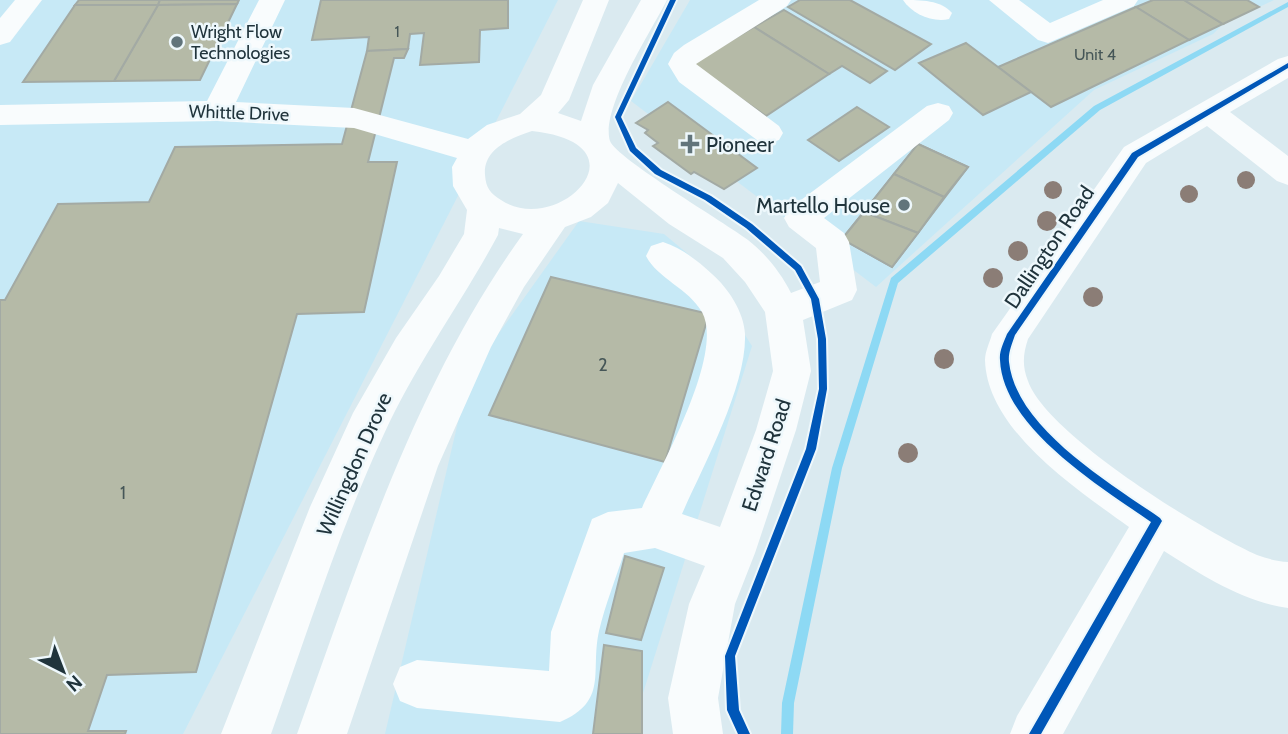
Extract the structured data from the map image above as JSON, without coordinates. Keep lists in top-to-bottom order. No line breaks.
{"streets":{"street":["Whittle Drive","Dallington Road","Edward Road","Willingdon Drove"]},"crossings":[["Whittle Drive","Edward Road"],["Whittle Drive","Willingdon Drove"],["Edward Road","Willingdon Drove"]],"places":{"other":["Wright Flow Technologies","Martello House"],"health":["Pioneer"]},"house_numbers":["1","Unit 4","2","1"],"north":"bottom right"}
